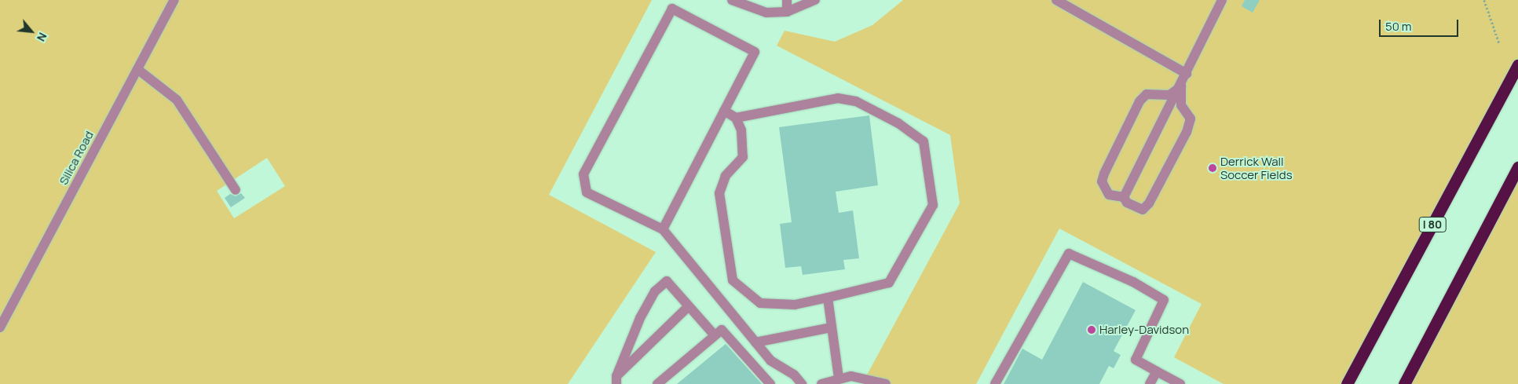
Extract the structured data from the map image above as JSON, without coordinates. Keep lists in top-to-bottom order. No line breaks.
{"streets":{"highway":["I 80"],"street":["Silica Road"]},"places":["Derrick Wall Soccer Fields","Harley-Davidson"],"scale_bar":"50 m","north":"bottom right"}
